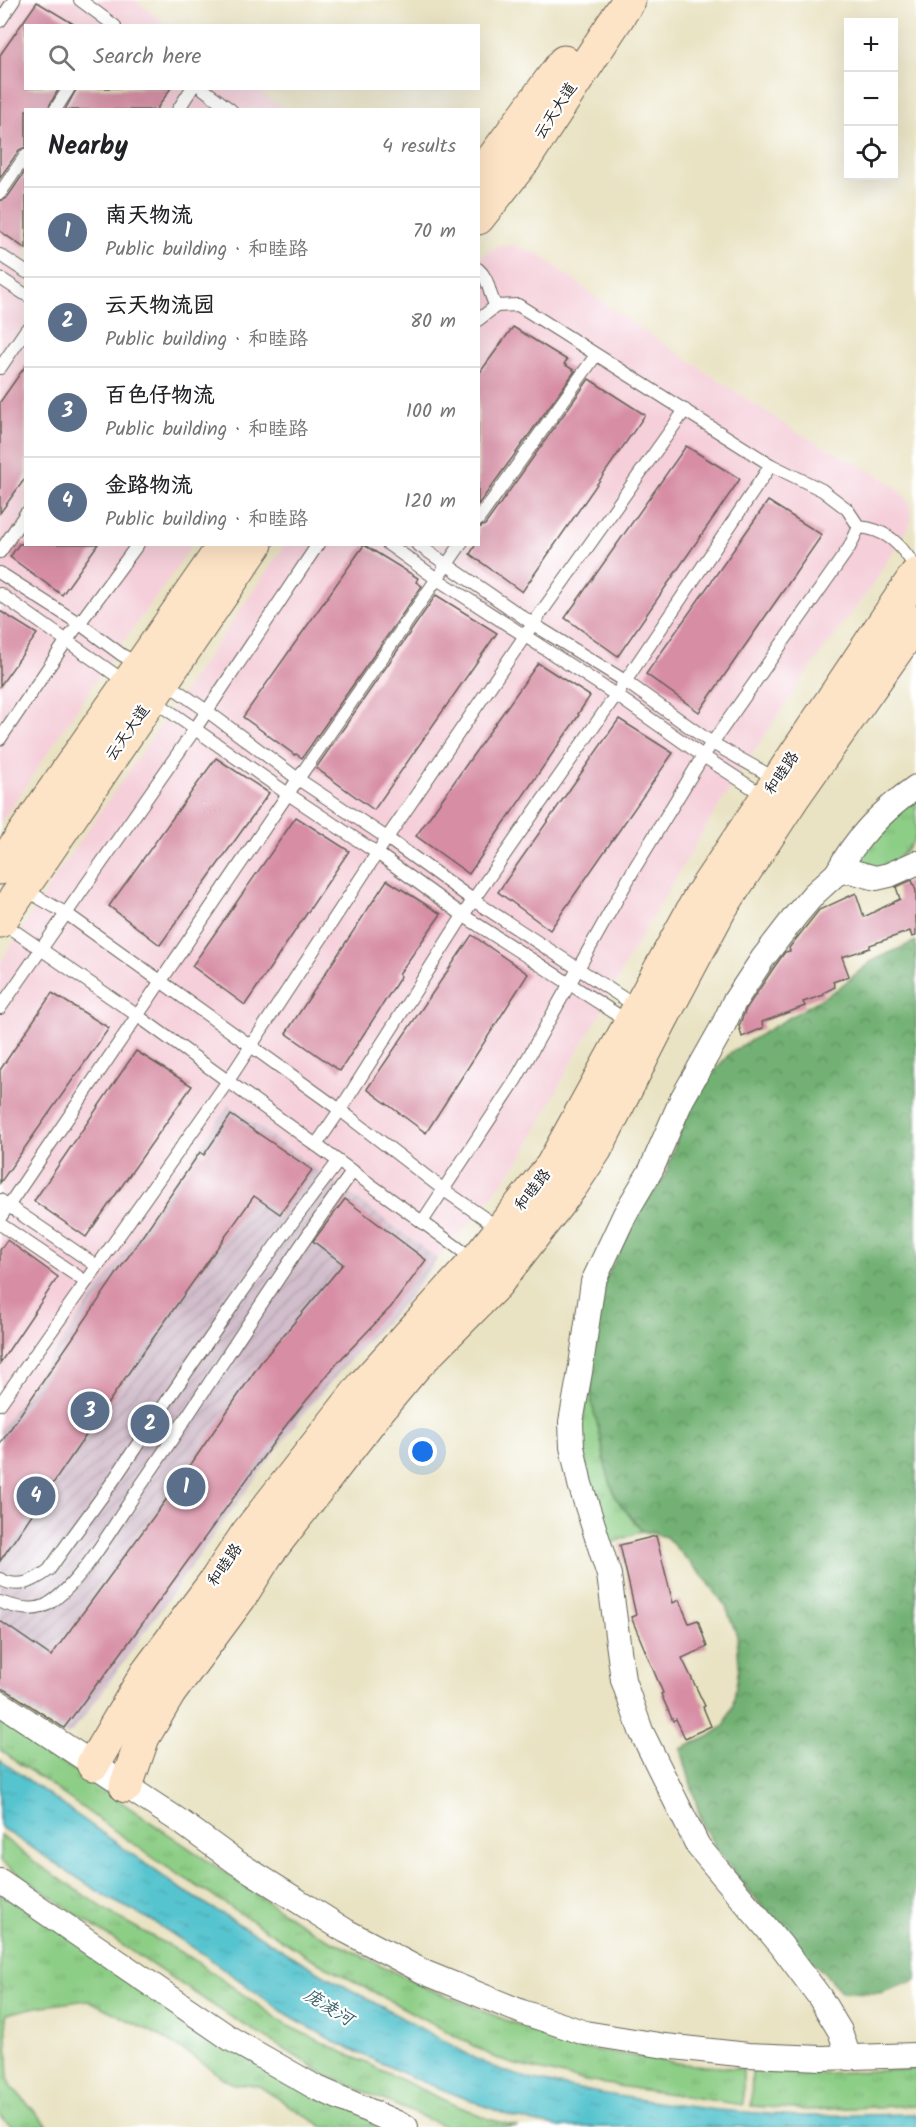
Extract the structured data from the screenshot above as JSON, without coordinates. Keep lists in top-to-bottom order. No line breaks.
{"streets":{"street":["云天大道","和睦路"]},"water":["庞凌河"],"page":{"map_buttons":["+","−"],"search":"Search here","heading":["Nearby","4 results"],"list":[{"mark":"1","name":"南天物流","note":"Public building · 和睦路","value":"70 m"},{"mark":"2","name":"云天物流园","note":"Public building · 和睦路","value":"80 m"},{"mark":"3","name":"百色仔物流","note":"Public building · 和睦路","value":"100 m"},{"mark":"4","name":"金路物流","note":"Public building · 和睦路","value":"120 m"}],"pins":["3","2","1","4"]}}
